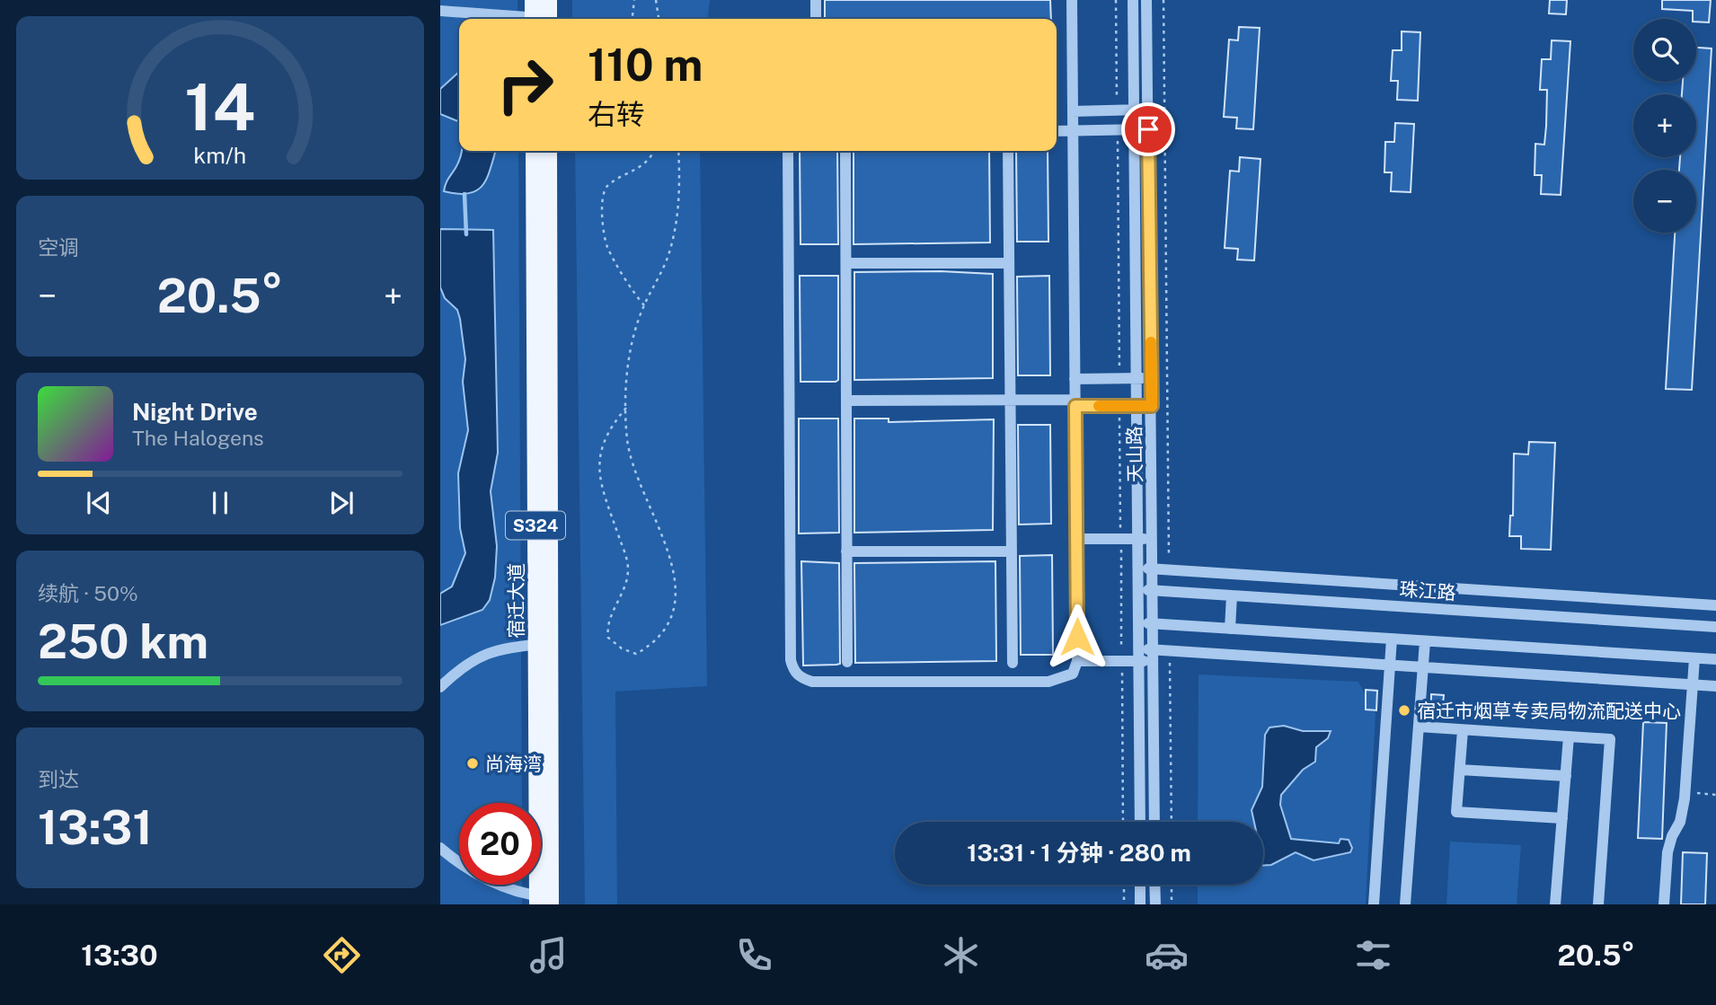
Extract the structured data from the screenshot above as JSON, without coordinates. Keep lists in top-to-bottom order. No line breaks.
{"streets":{"main road":["S324","宿迁大道"],"street":["天山路","珠江路"]},"crossings":[["天山路","珠江路"]],"places":["宿迁市烟草专卖局物流配送中心","尚海湾"],"page":{"map_buttons":["+","−"],"turn":["110 m","右转"],"tile":["空调",["续航 · 50%","250 km"],["到达","13:31"]],"heat":["−","20.5°","+"],"song":["Night Drive","The Halogens"],"limit":"20","trip":"13:31 · 1 分钟 · 280 m","tabs":["13:30","20.5°"],"gauge":["14","km/h"]}}
